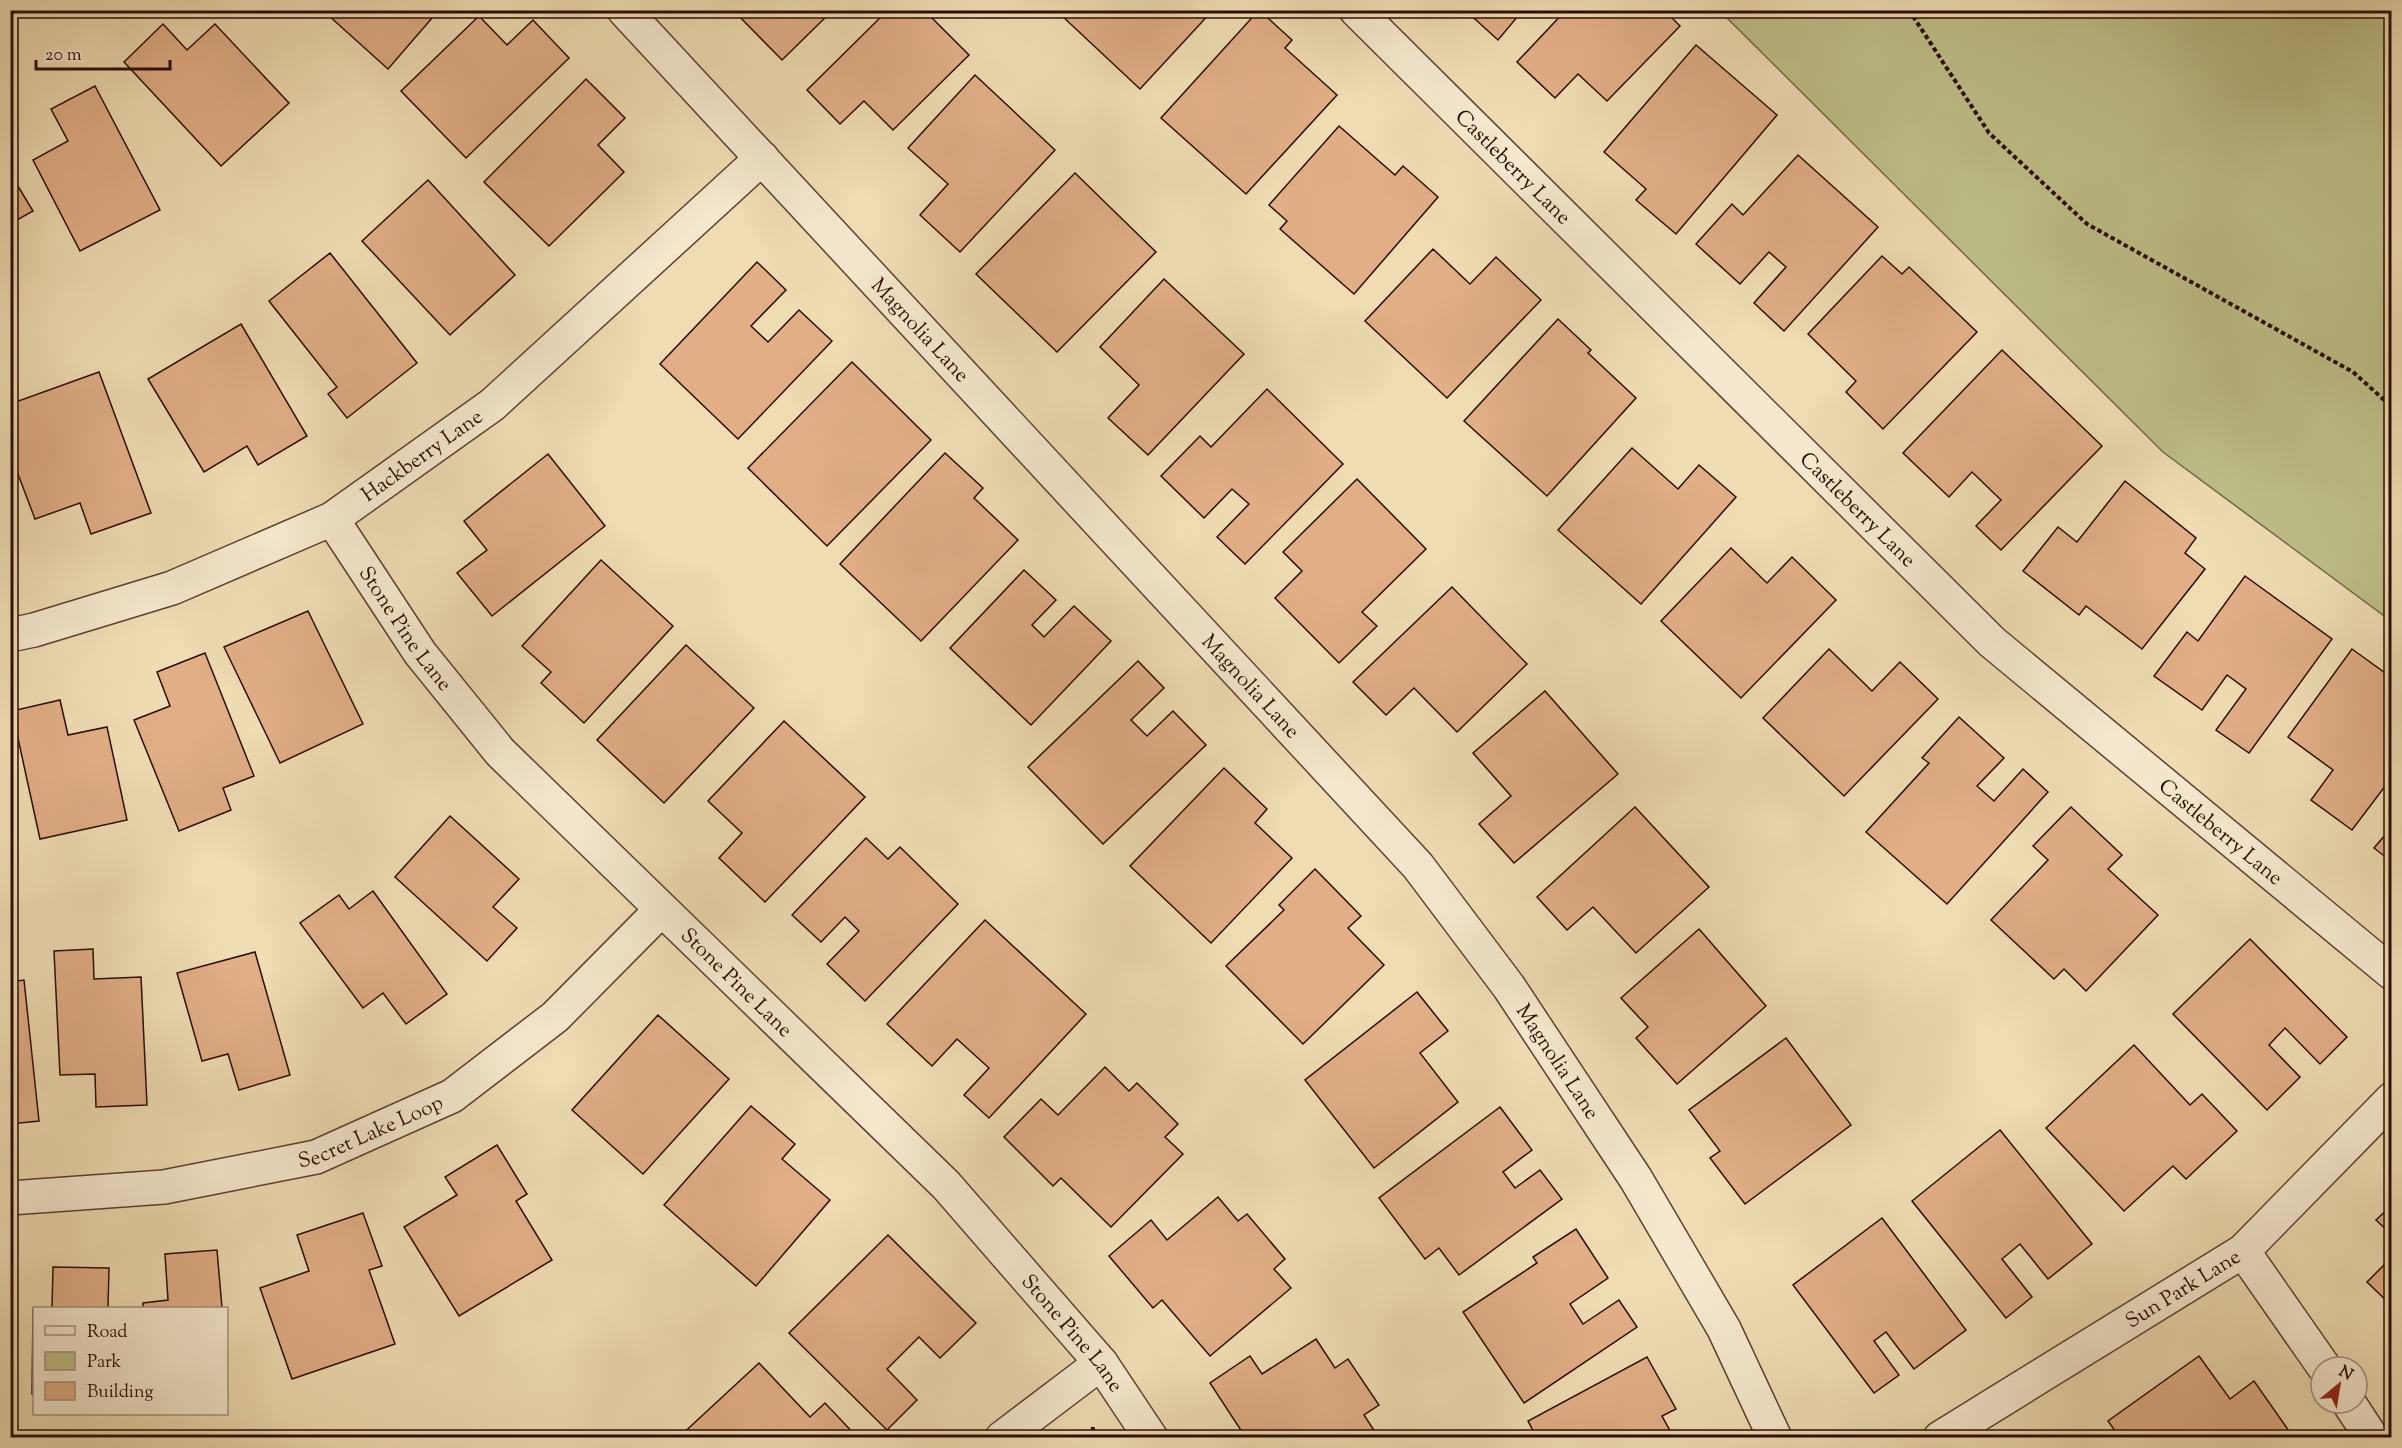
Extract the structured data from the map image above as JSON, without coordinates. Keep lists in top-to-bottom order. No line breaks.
{"streets":{"street":["Castleberry Lane","Magnolia Lane","Hackberry Lane","Stone Pine Lane","Secret Lake Loop","Sun Park Lane"]},"crossings":[["Magnolia Lane","Hackberry Lane"],["Hackberry Lane","Stone Pine Lane"],["Stone Pine Lane","Secret Lake Loop"]],"legend":["Road","Park","Building"],"scale_bar":"20 m","north":"top right"}
